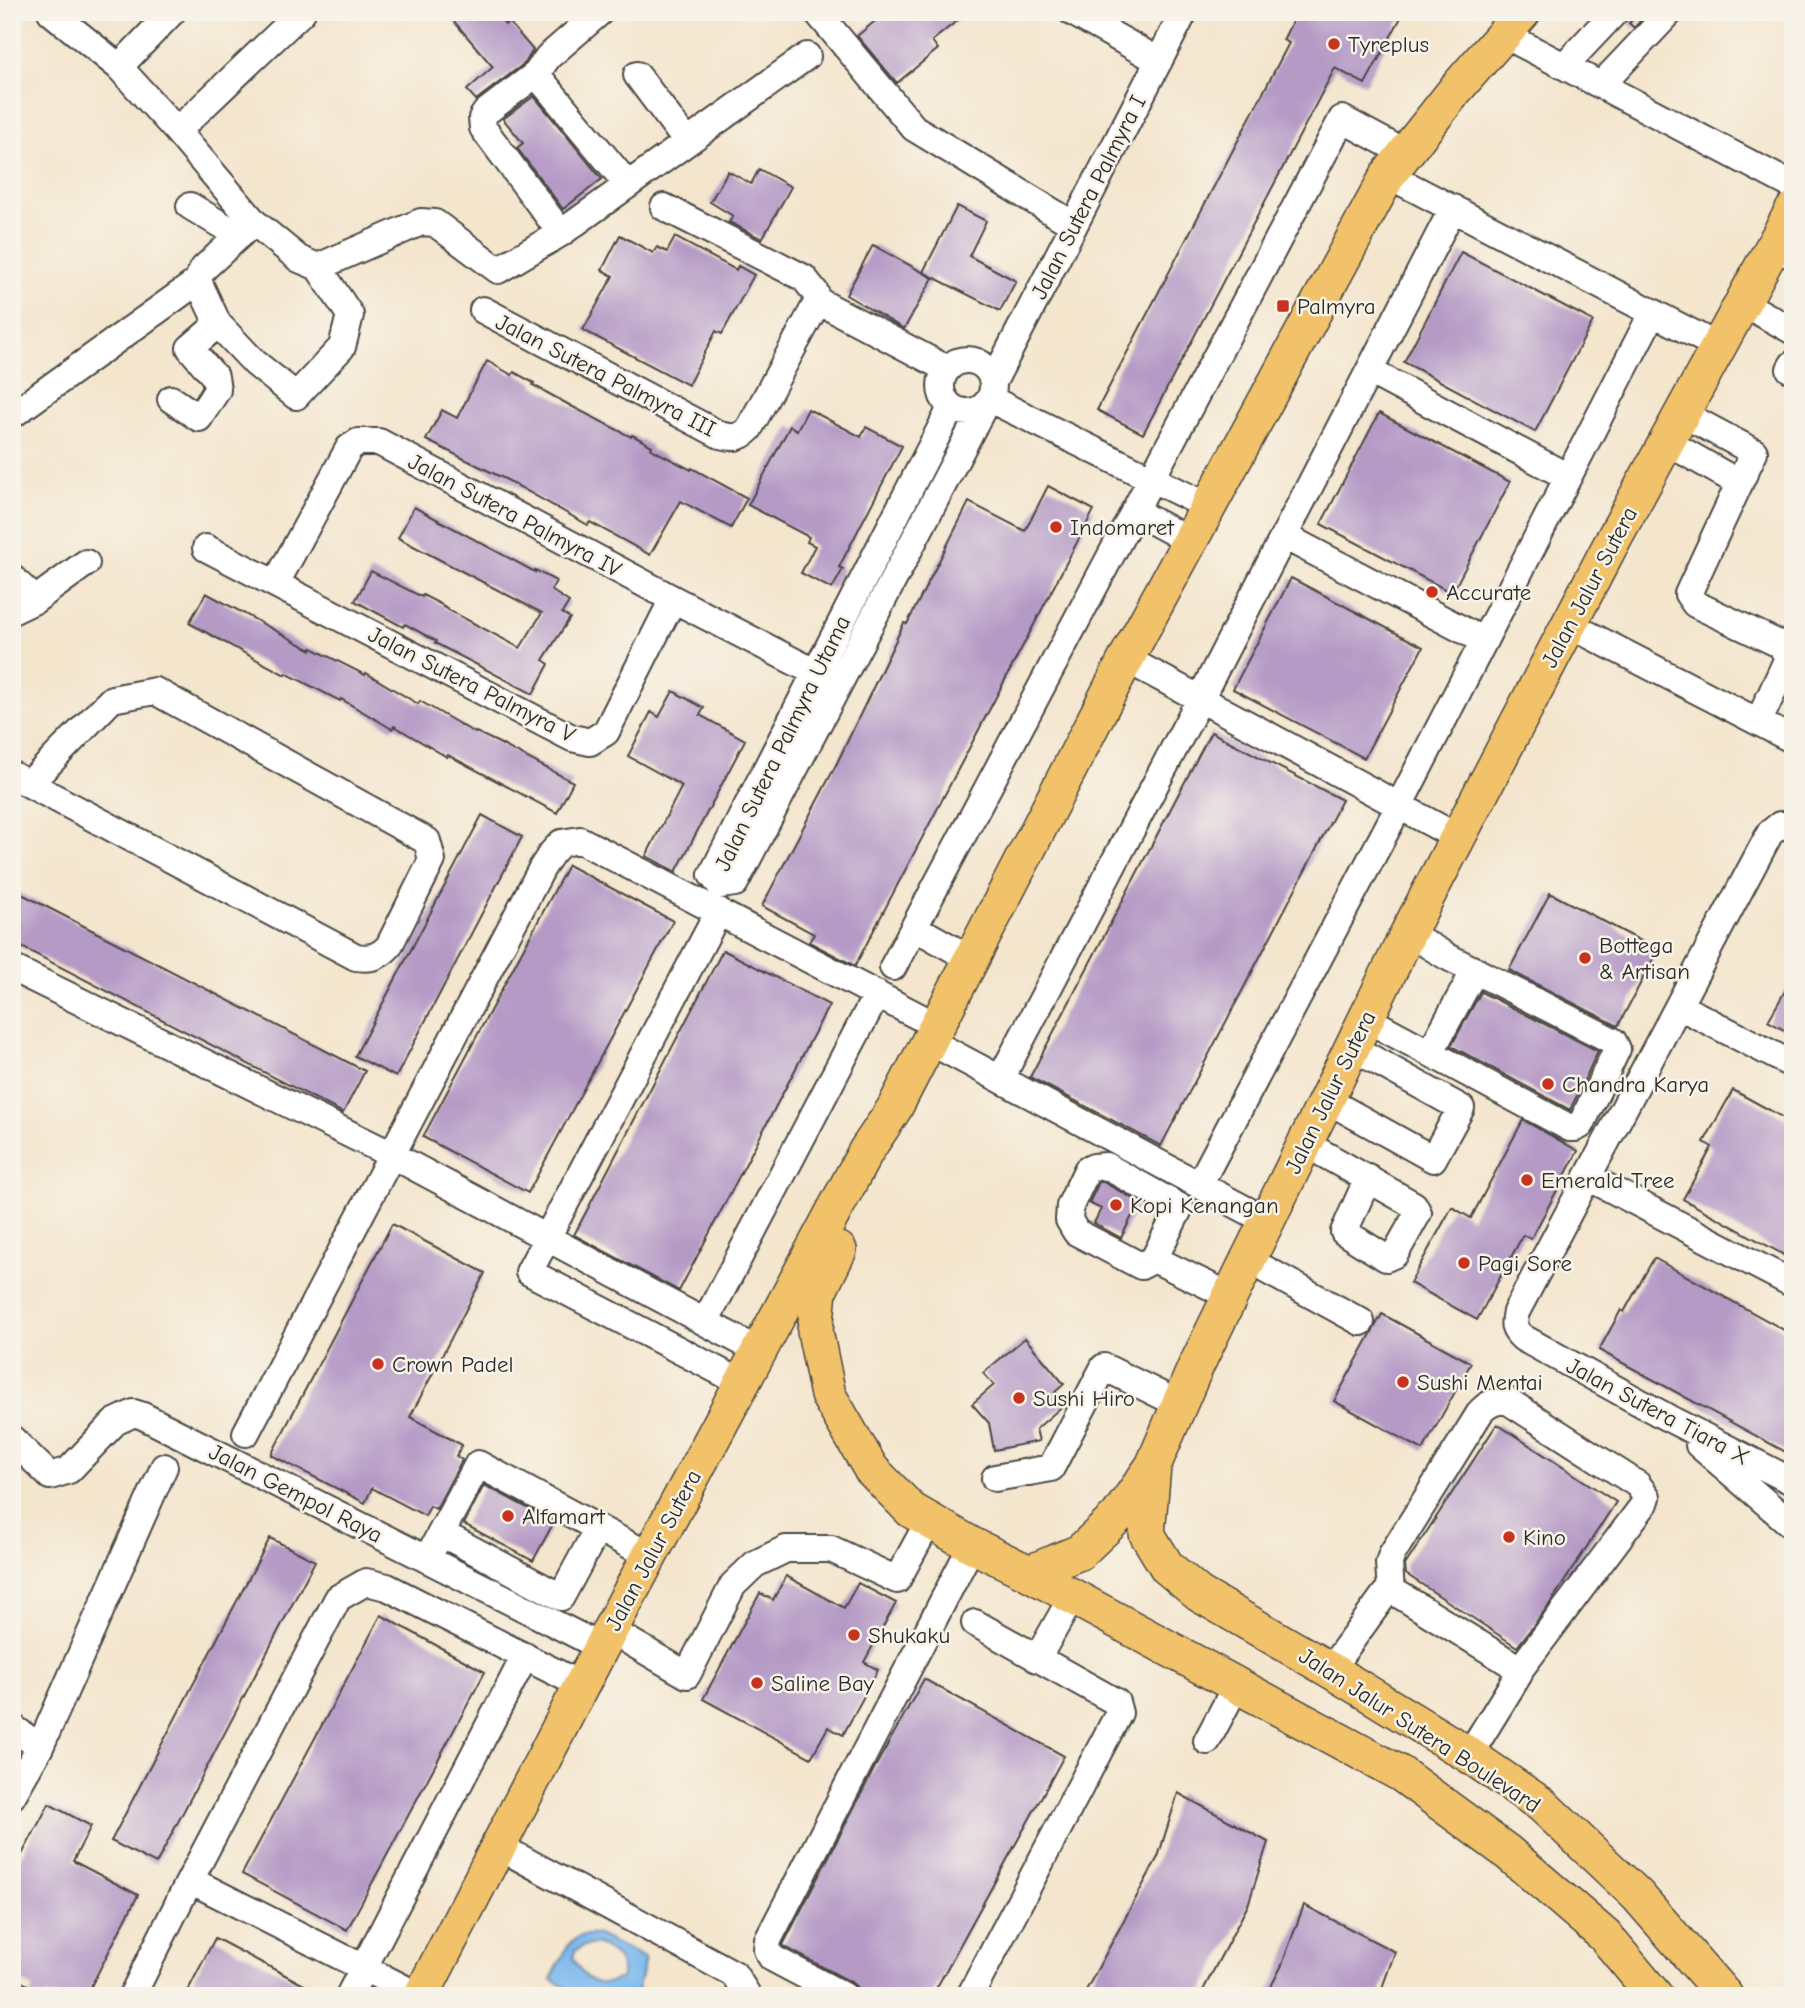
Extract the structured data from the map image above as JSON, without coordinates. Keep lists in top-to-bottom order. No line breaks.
{"streets":{"main road":["Jalan Jalur Sutera","Jalan Jalur Sutera Boulevard"],"street":["Jalan Sutera Palmyra I","Jalan Sutera Palmyra III","Jalan Sutera Palmyra IV","Jalan Sutera Palmyra V","Jalan Sutera Palmyra Utama","Jalan Sutera Tiara X","Jalan Gempol Raya"]},"crossings":[["Jalan Sutera Palmyra I","Jalan Sutera Palmyra Utama"],["Jalan Sutera Palmyra IV","Jalan Sutera Palmyra V"],["Jalan Sutera Palmyra IV","Jalan Sutera Palmyra Utama"],["Jalan Jalur Sutera","Jalan Gempol Raya"],["Jalan Jalur Sutera","Jalan Jalur Sutera Boulevard"]],"places":{"other":["Tyreplus","Indomaret","Accurate","Bottega & Artisan","Chandra Karya","Emerald Tree","Kopi Kenangan","Pagi Sore","Crown Padel","Sushi Mentai","Sushi Hiro","Alfamart","Kino","Shukaku","Saline Bay"],"transit":["Palmyra"]}}
